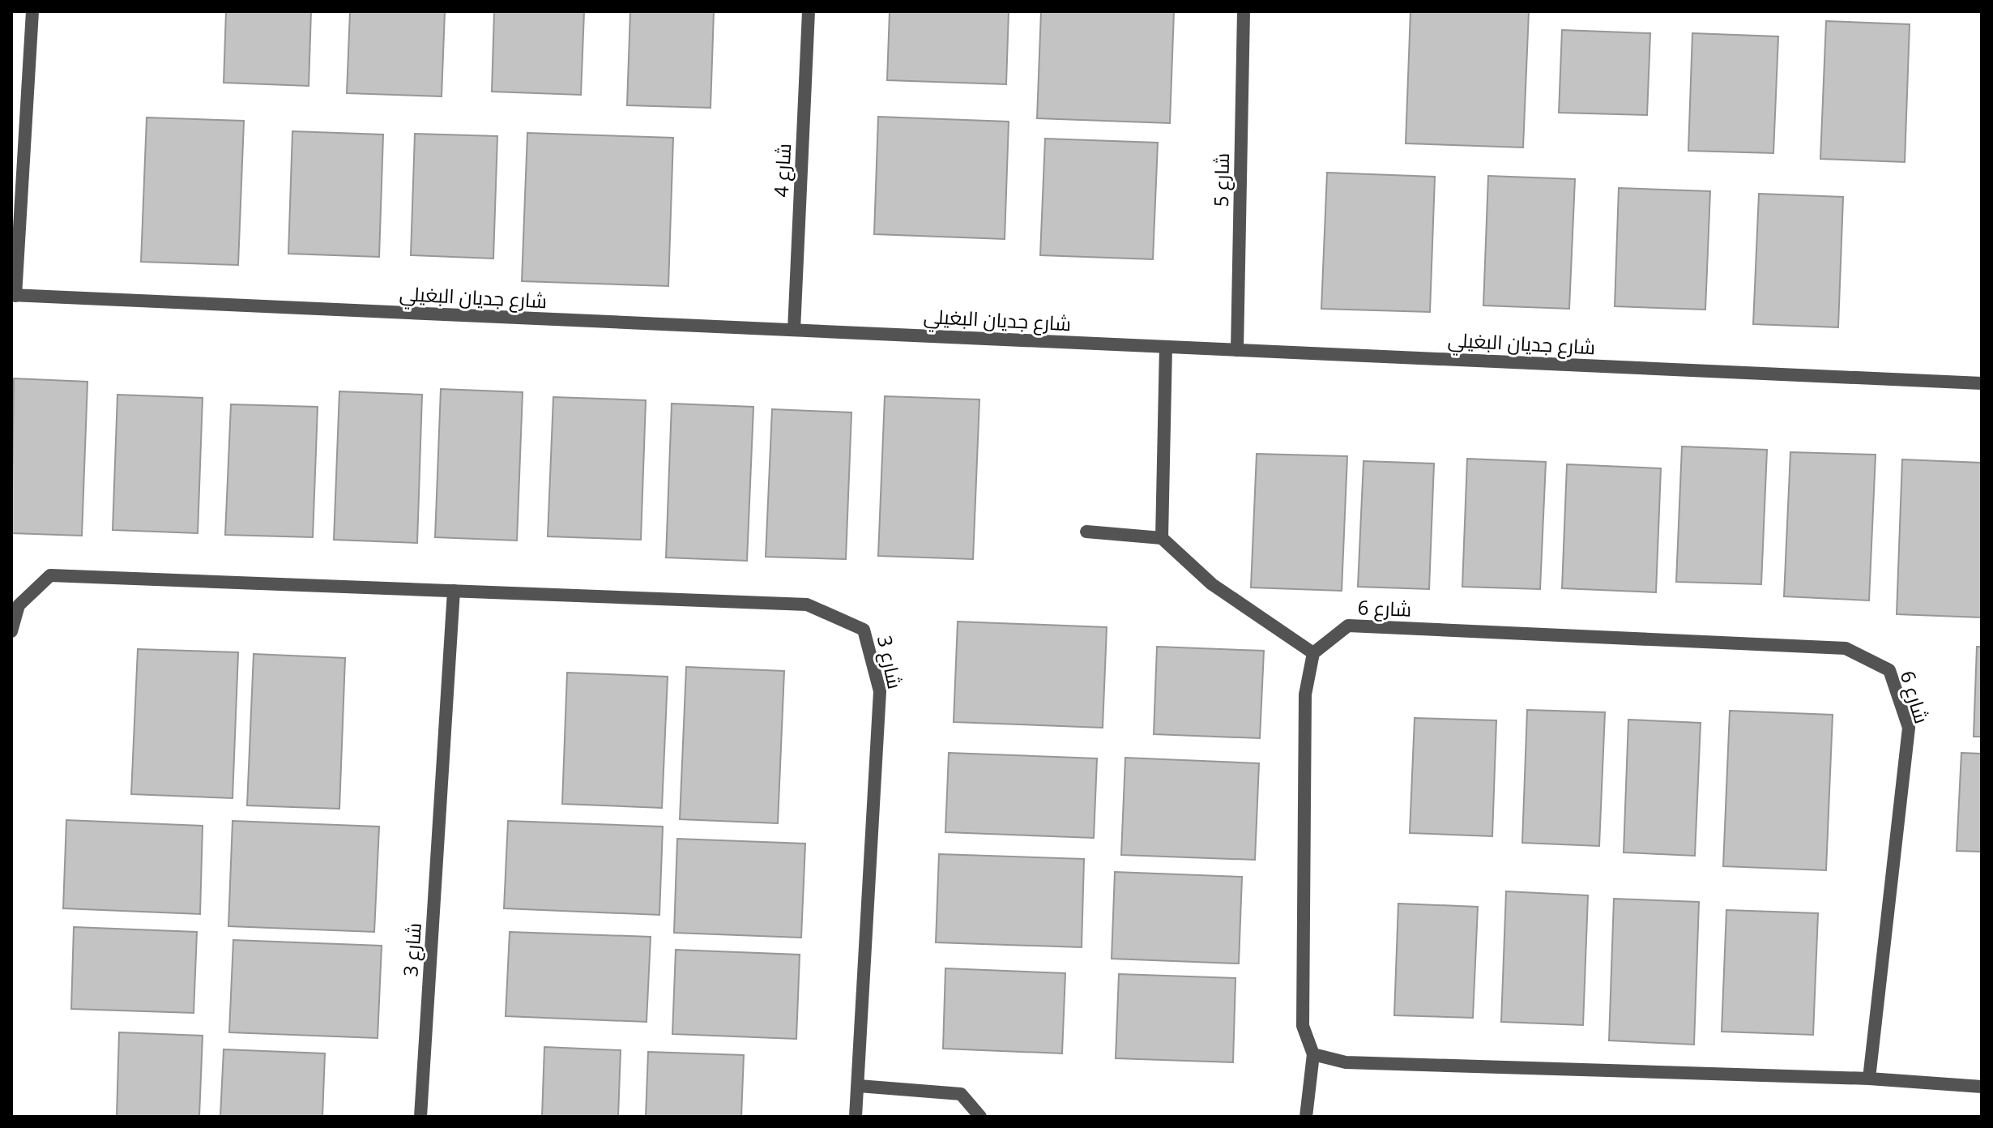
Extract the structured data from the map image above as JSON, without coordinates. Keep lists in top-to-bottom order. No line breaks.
{"streets":{"street":["شارع 4","شارع 5","شارع جديان البغيلي","شارع 6","شارع 3"]},"crossings":[["شارع 4","شارع جديان البغيلي"],["شارع 5","شارع جديان البغيلي"]]}
